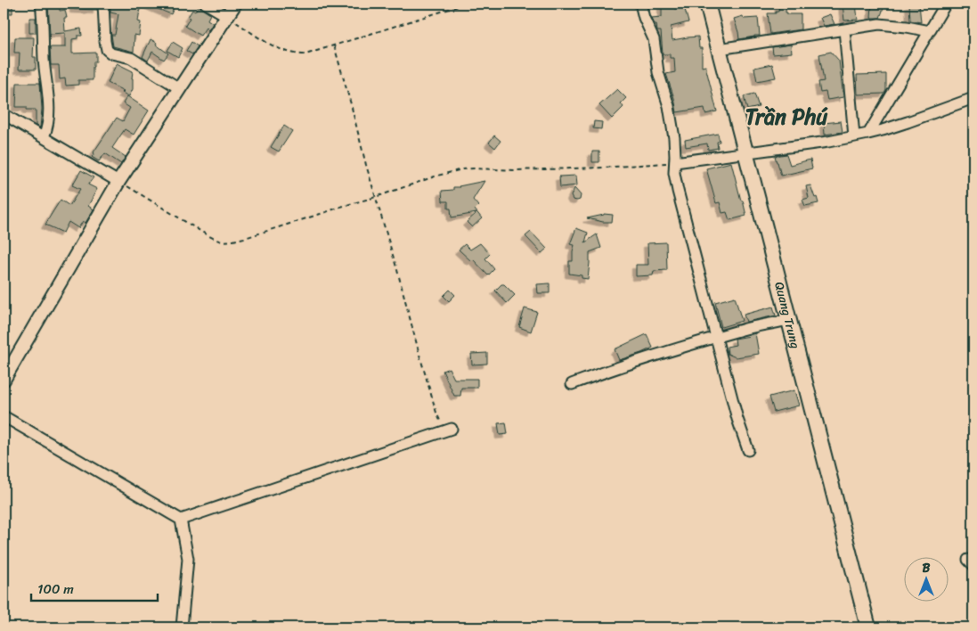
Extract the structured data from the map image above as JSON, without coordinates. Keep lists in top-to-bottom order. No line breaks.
{"streets":{"main road":["Quang Trung"]},"districts":["Trần Phú"],"scale_bar":"100 m","north":"top"}
